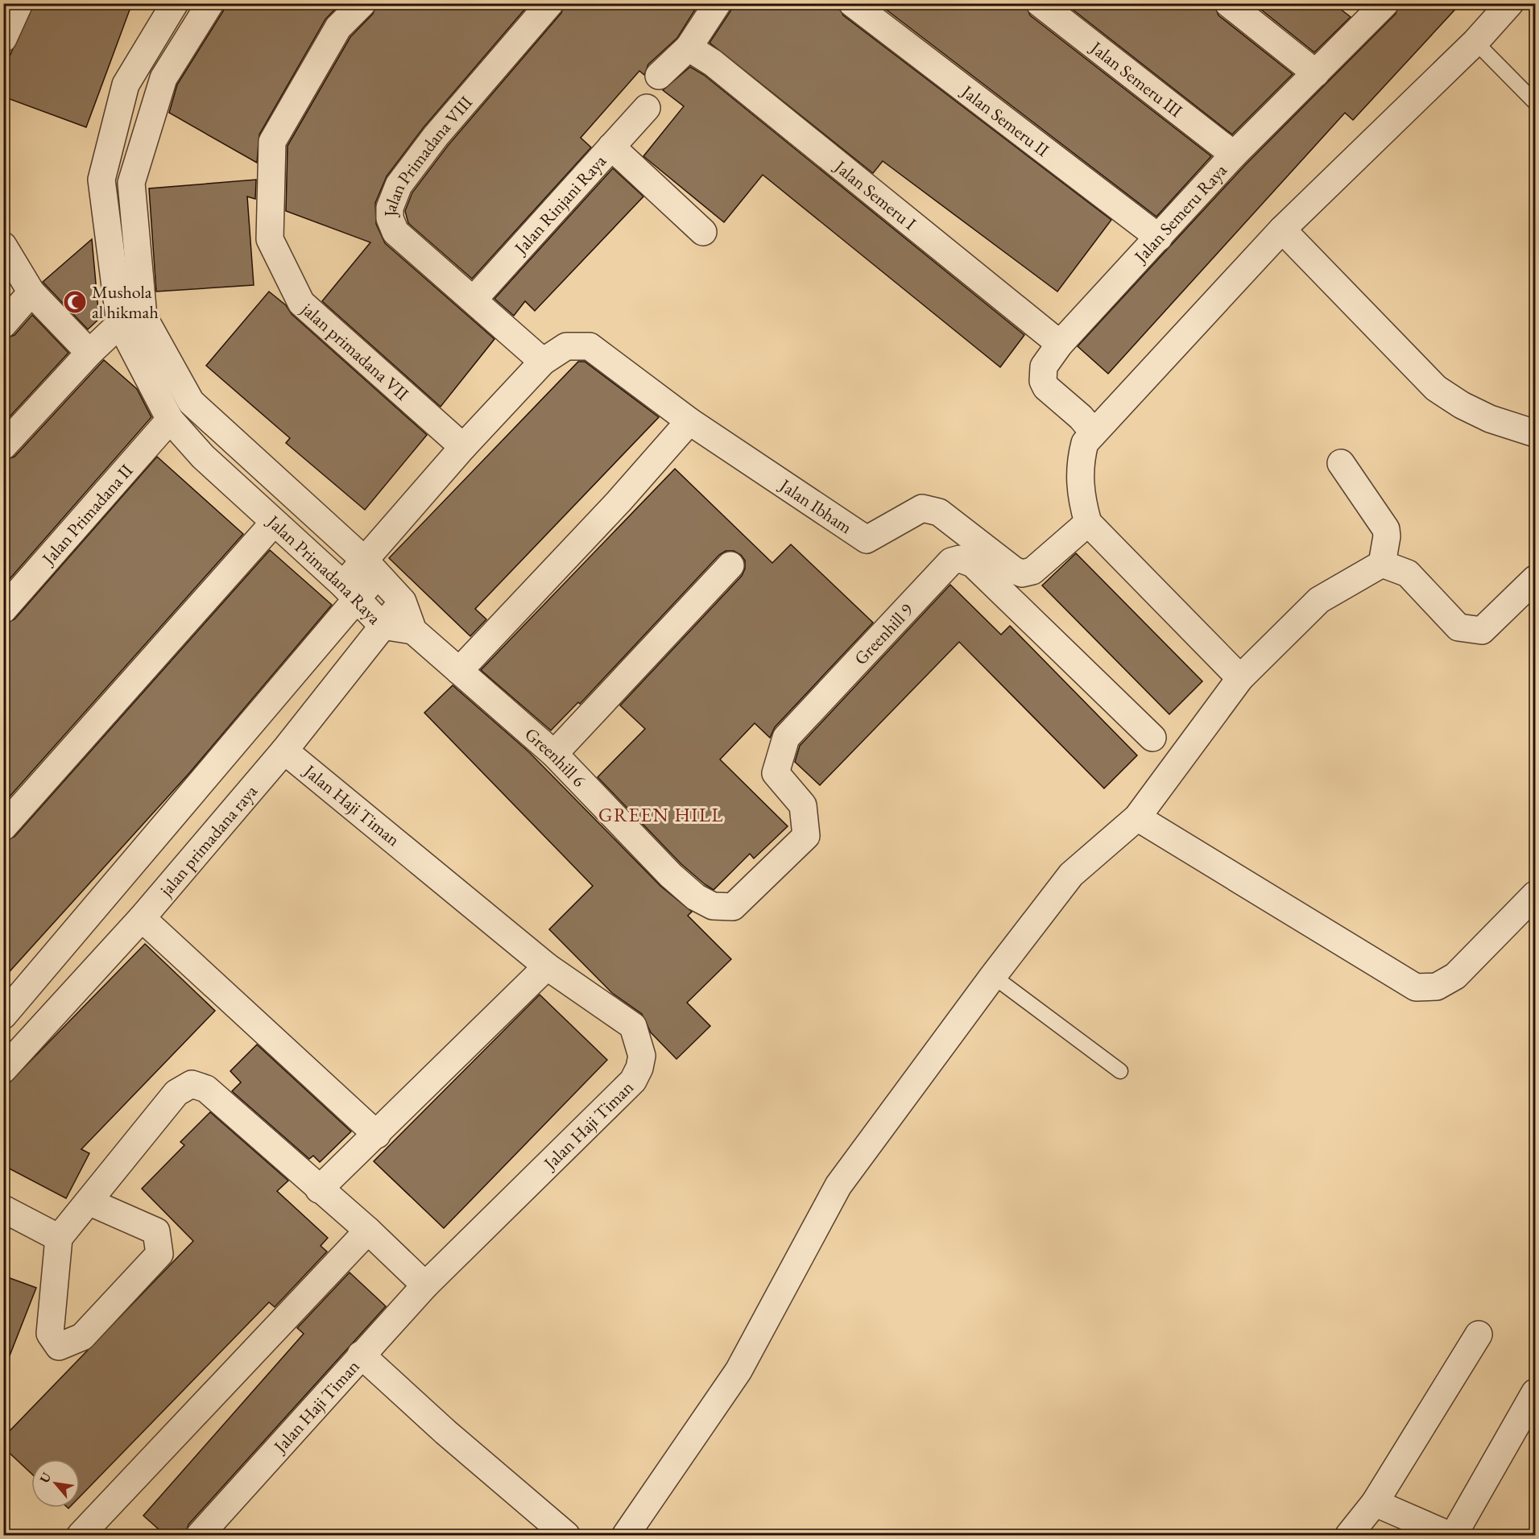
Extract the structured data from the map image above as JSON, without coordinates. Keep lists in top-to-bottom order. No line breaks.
{"streets":{"street":["Jalan Semeru III","Jalan Semeru II","Jalan Primadana VIII","Jalan Semeru I","Jalan Rinjani Raya","Jalan Semeru Raya","jalan primadana VII","Jalan Ibham","Jalan Primadana II","Jalan Primadana Raya","Greenhill 9","Greenhill 6","Jalan Haji Timan","jalan primadana raya"]},"crossings":[["Jalan Semeru III","Jalan Semeru Raya"],["Jalan Semeru II","Jalan Semeru Raya"],["Jalan Primadana VIII","Jalan Rinjani Raya"],["Jalan Primadana VIII","Jalan Ibham"],["Jalan Semeru I","Jalan Semeru Raya"],["jalan primadana VII","Jalan Ibham"],["Jalan Ibham","Jalan Primadana Raya"],["Jalan Primadana II","Jalan Primadana Raya"],["Jalan Primadana Raya","Greenhill 6"],["Jalan Primadana Raya","jalan primadana raya"],["Greenhill 9","Greenhill 6"],["Jalan Haji Timan","jalan primadana raya"]],"districts":["GREEN HILL"],"places":{"mosque":["Mushola al hikmah"]},"north":"top left"}
